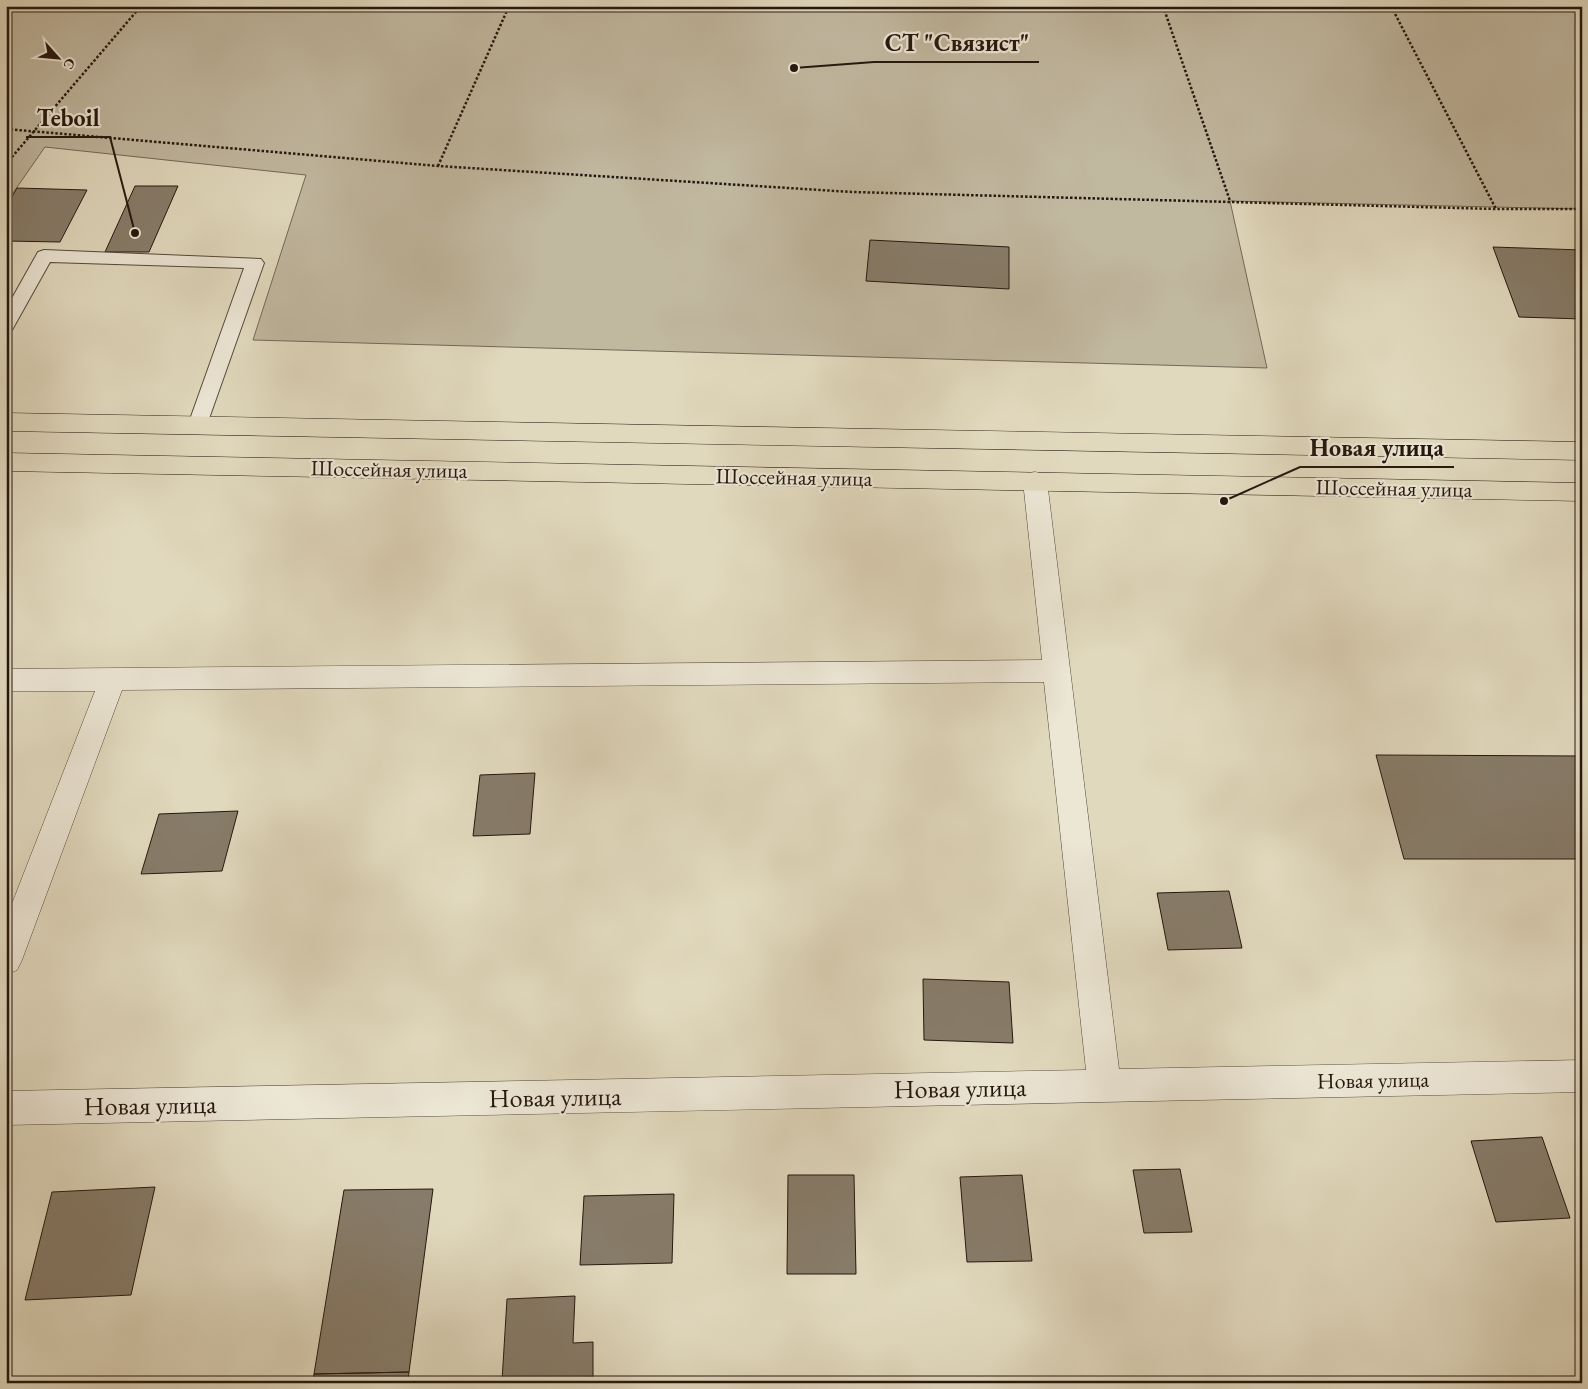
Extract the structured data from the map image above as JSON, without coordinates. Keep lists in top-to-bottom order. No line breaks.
{"streets":{"highway":["Шоссейная улица"],"street":["Новая улица"]},"places":["СТ \"Связист\"","Teboil","Новая улица"],"north":"bottom right"}
